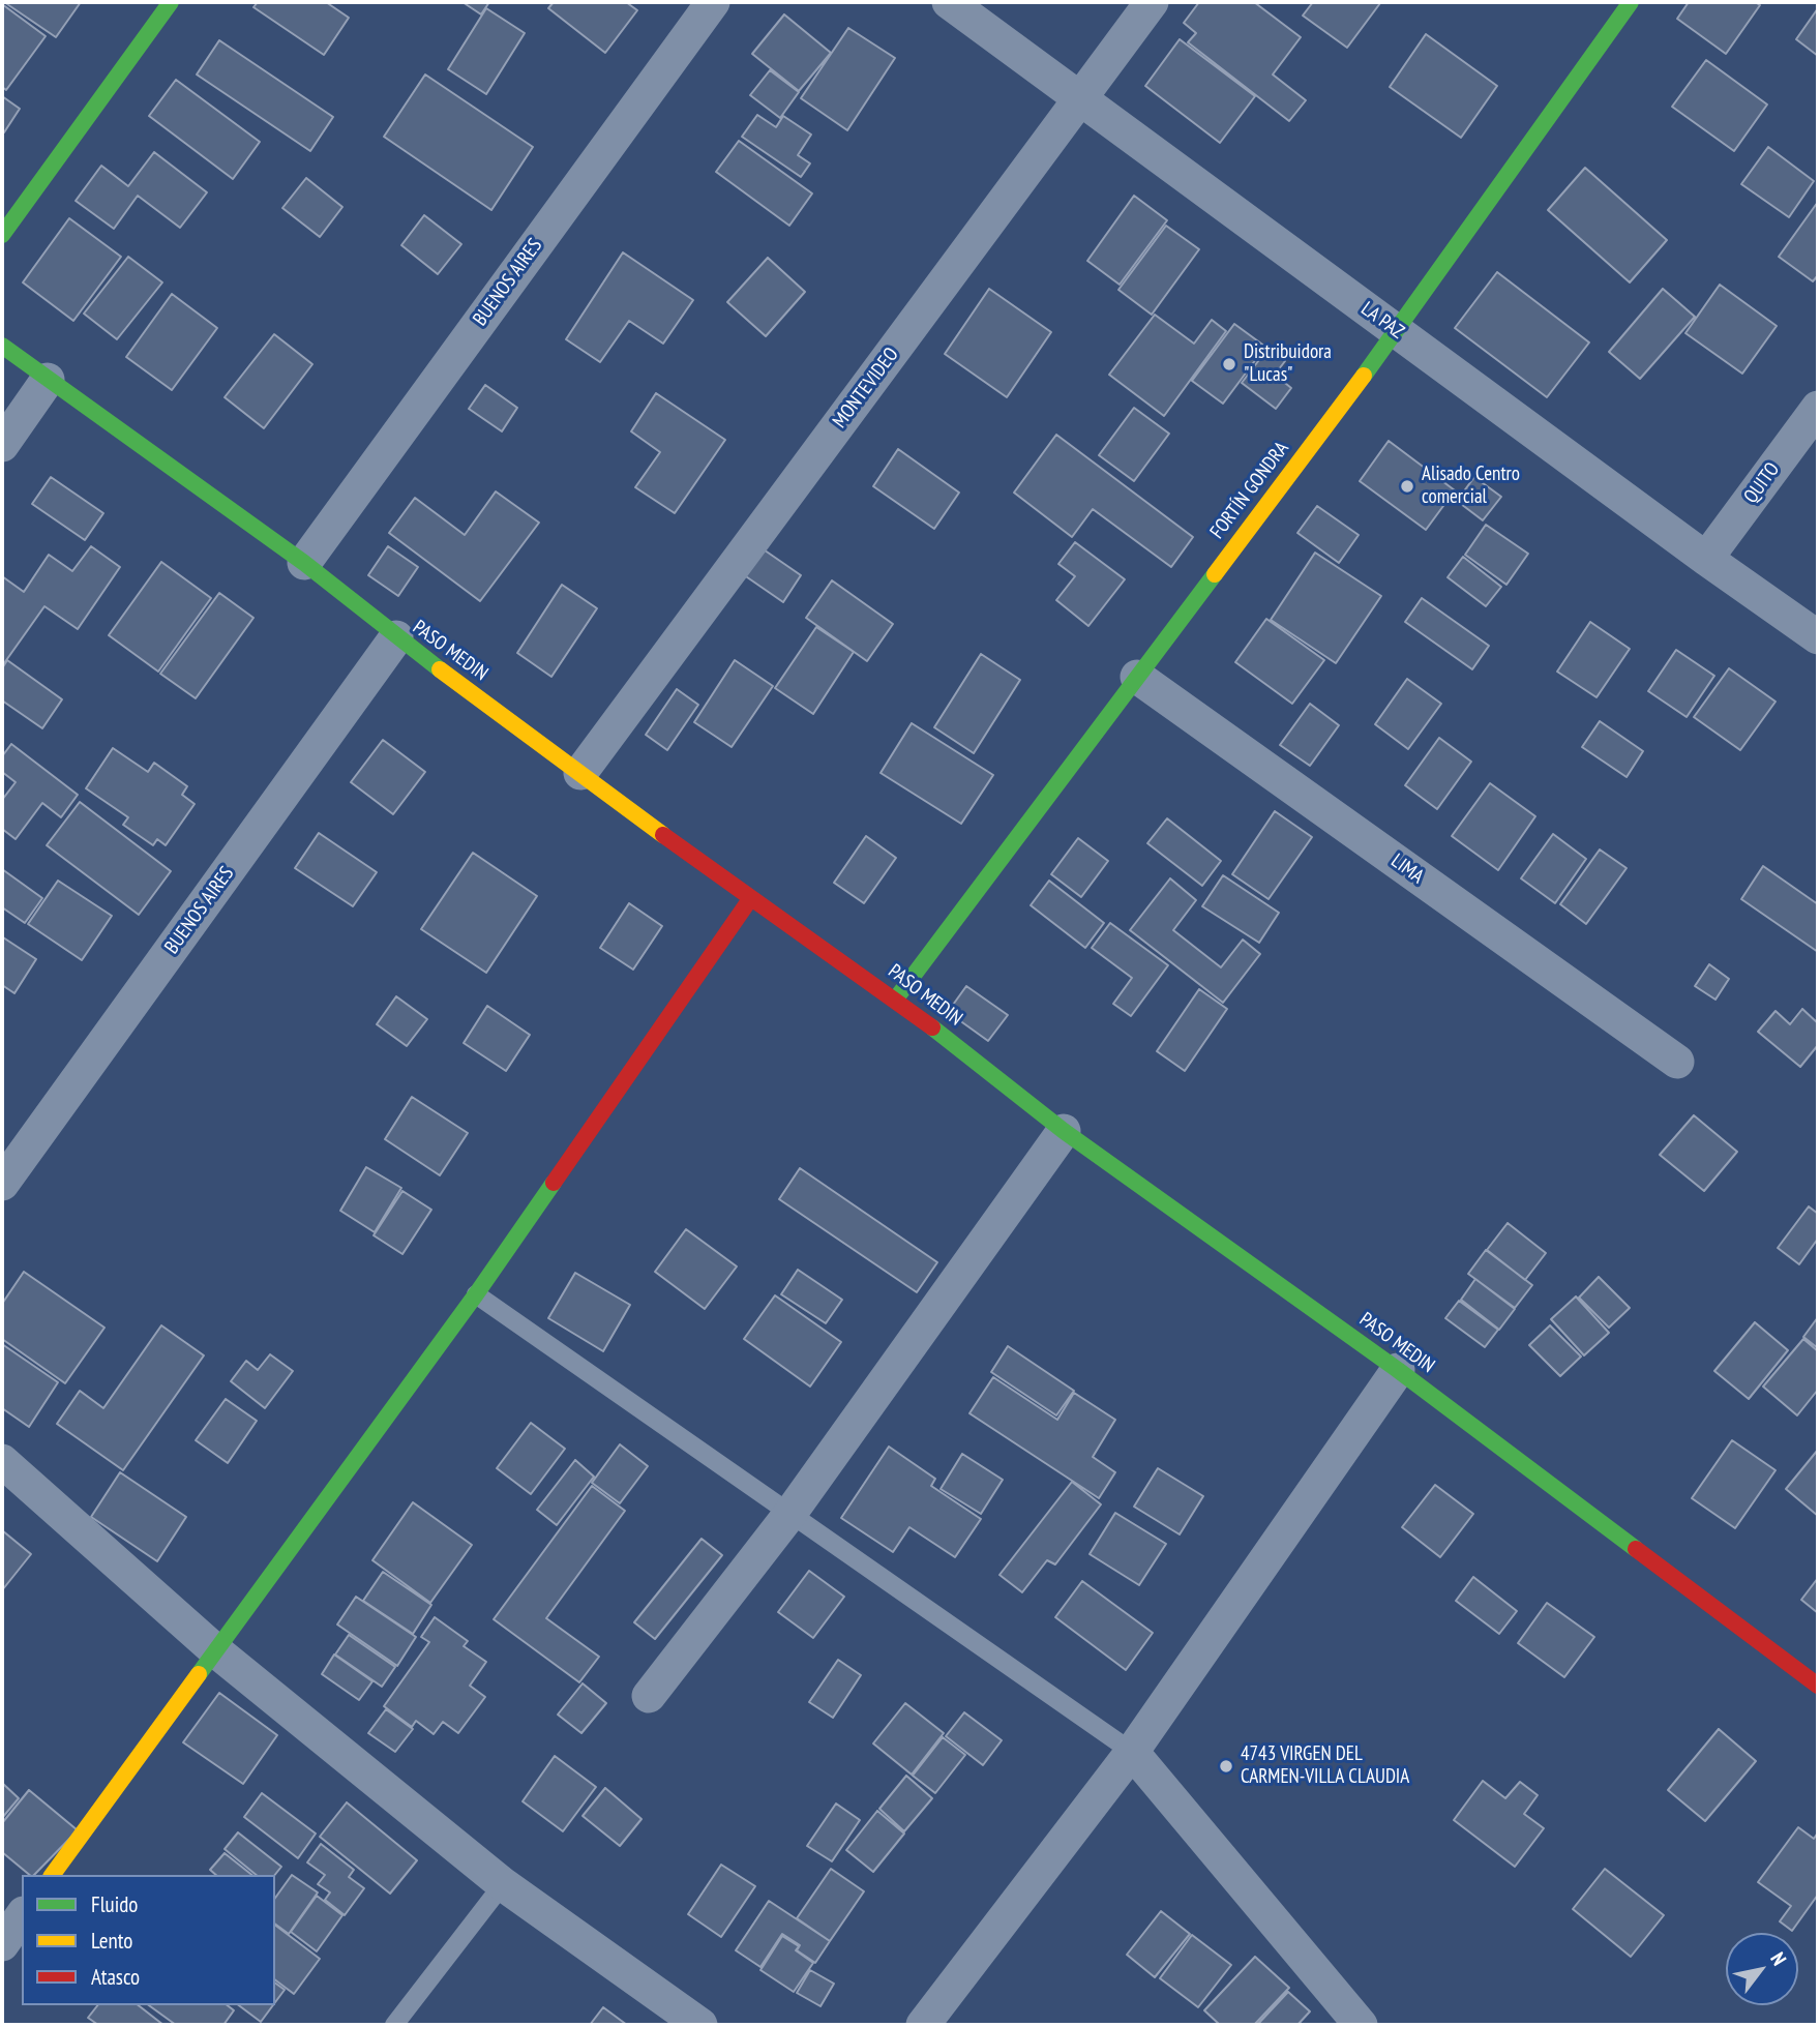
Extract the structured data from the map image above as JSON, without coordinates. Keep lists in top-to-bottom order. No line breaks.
{"streets":{"street":["BUENOS AIRES","LA PAZ","MONTEVIDEO","QUITO","FORTÍN GONDRA","PASO MEDIN","LIMA"]},"crossings":[["BUENOS AIRES","PASO MEDIN"],["LA PAZ","MONTEVIDEO"],["LA PAZ","QUITO"],["LA PAZ","FORTÍN GONDRA"],["MONTEVIDEO","PASO MEDIN"],["FORTÍN GONDRA","PASO MEDIN"],["FORTÍN GONDRA","LIMA"]],"places":["Distribuidora \"Lucas\"","Alisado Centro comercial","4743 VIRGEN DEL CARMEN-VILLA CLAUDIA"],"legend":["Fluido","Lento","Atasco"],"north":"top right"}
